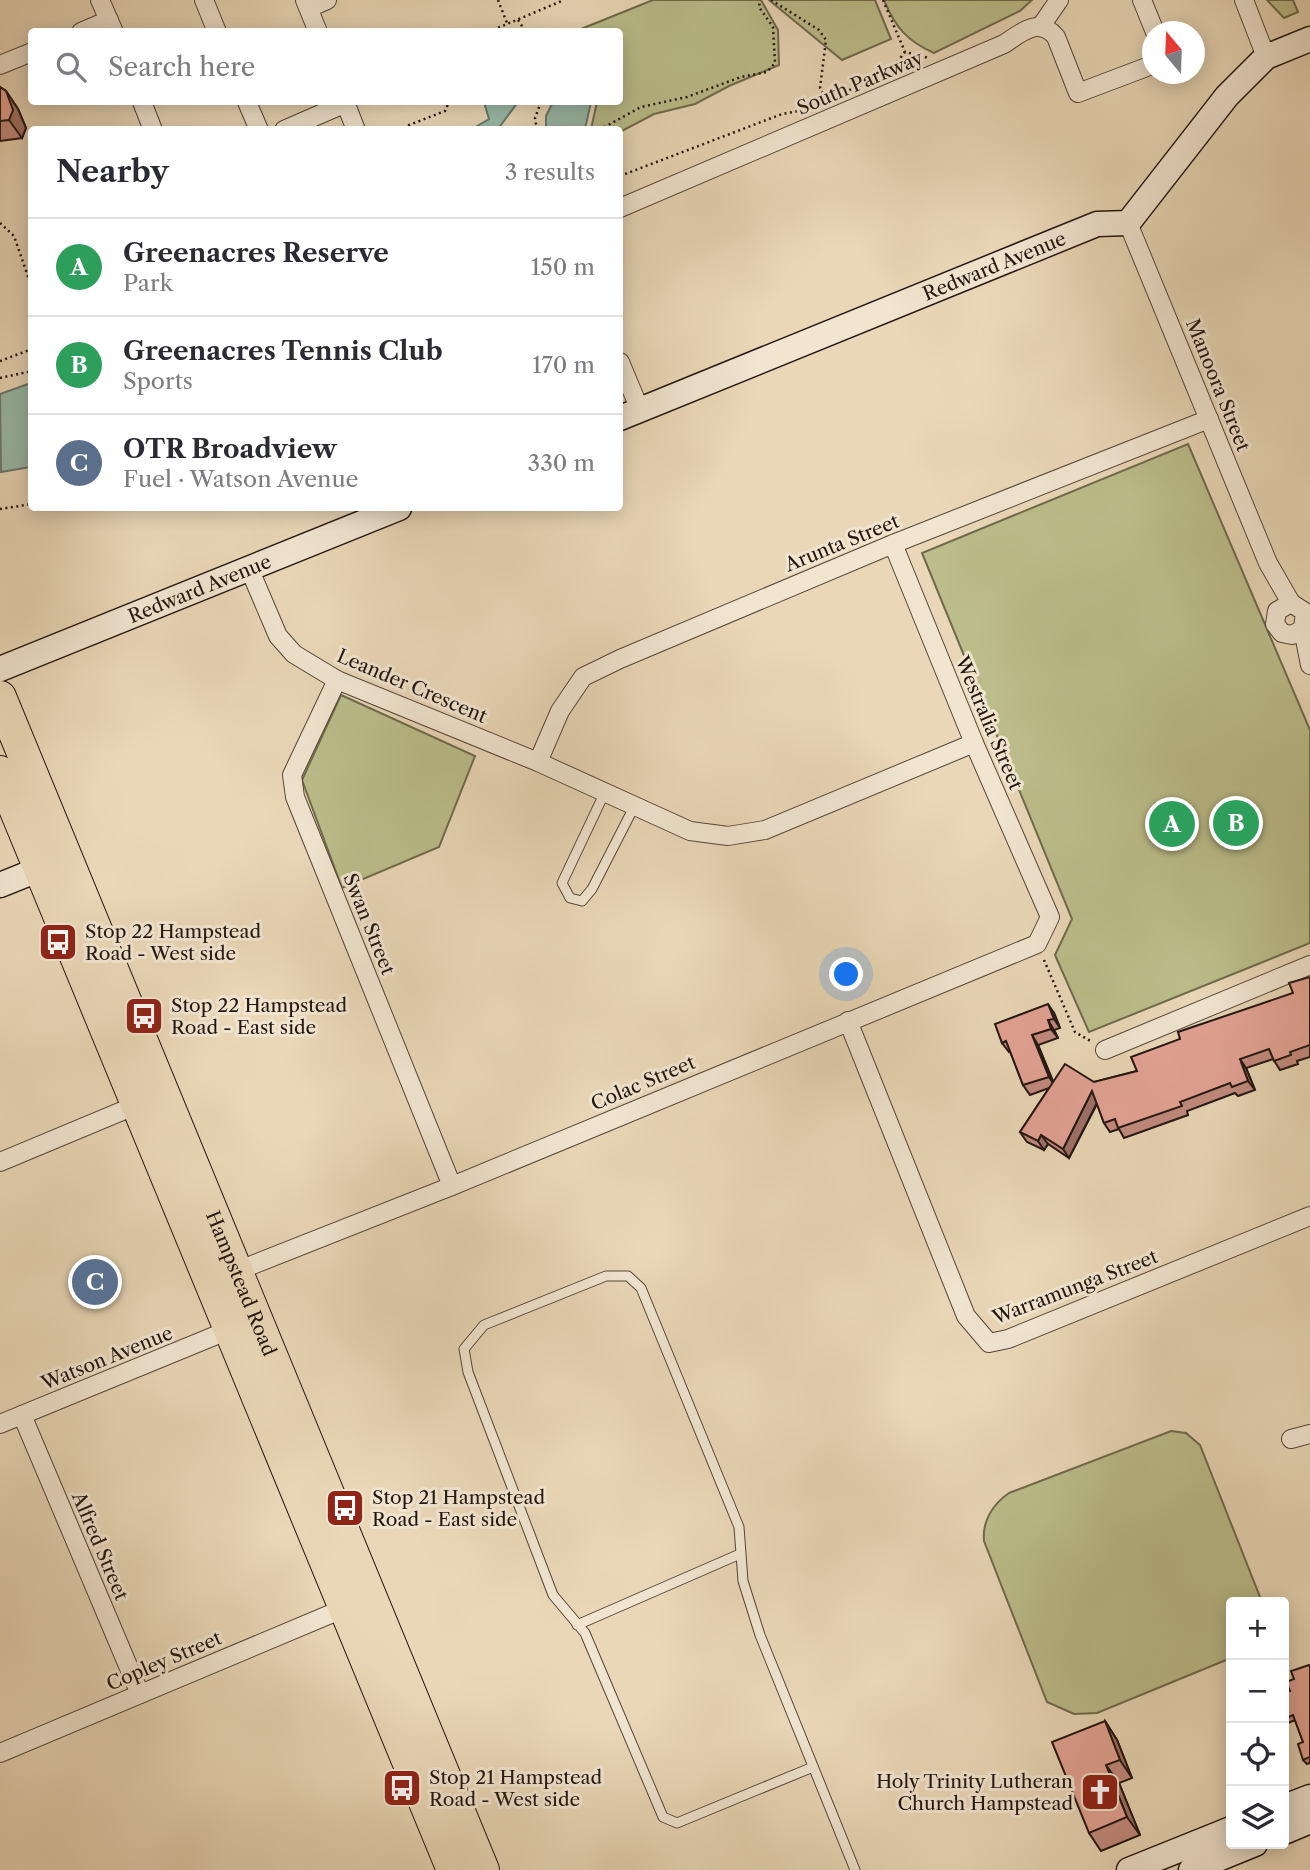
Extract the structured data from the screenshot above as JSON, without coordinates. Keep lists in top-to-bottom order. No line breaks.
{"streets":{"highway":["Hampstead Road"],"street":["South Parkway","Redward Avenue","Manoora Street","Arunta Street","Leander Crescent","Westralia Street","Swan Street","Colac Street","Warramunga Street","Watson Avenue","Alfred Street","Copley Street"]},"crossings":[["Redward Avenue","Manoora Street"],["Redward Avenue","Leander Crescent"],["Manoora Street","Arunta Street"],["Arunta Street","Leander Crescent"],["Arunta Street","Westralia Street"],["Leander Crescent","Westralia Street"],["Leander Crescent","Swan Street"],["Westralia Street","Colac Street"],["Swan Street","Colac Street"],["Colac Street","Hampstead Road"],["Colac Street","Warramunga Street"],["Hampstead Road","Watson Avenue"],["Hampstead Road","Copley Street"],["Watson Avenue","Alfred Street"],["Alfred Street","Copley Street"]],"places":{"bus stop":["Stop 22 Hampstead Road - West side","Stop 22 Hampstead Road - East side","Stop 21 Hampstead Road - East side","Stop 21 Hampstead Road - West side"],"church":["Holy Trinity Lutheran Church Hampstead"]},"north":"top","page":{"search":"Search here","heading":["Nearby","3 results"],"list":[{"mark":"A","name":"Greenacres Reserve","note":"Park","value":"150 m"},{"mark":"B","name":"Greenacres Tennis Club","note":"Sports","value":"170 m"},{"mark":"C","name":"OTR Broadview","note":"Fuel · Watson Avenue","value":"330 m"}],"pins":["B","A","C"],"map_buttons":["+","−"]}}
